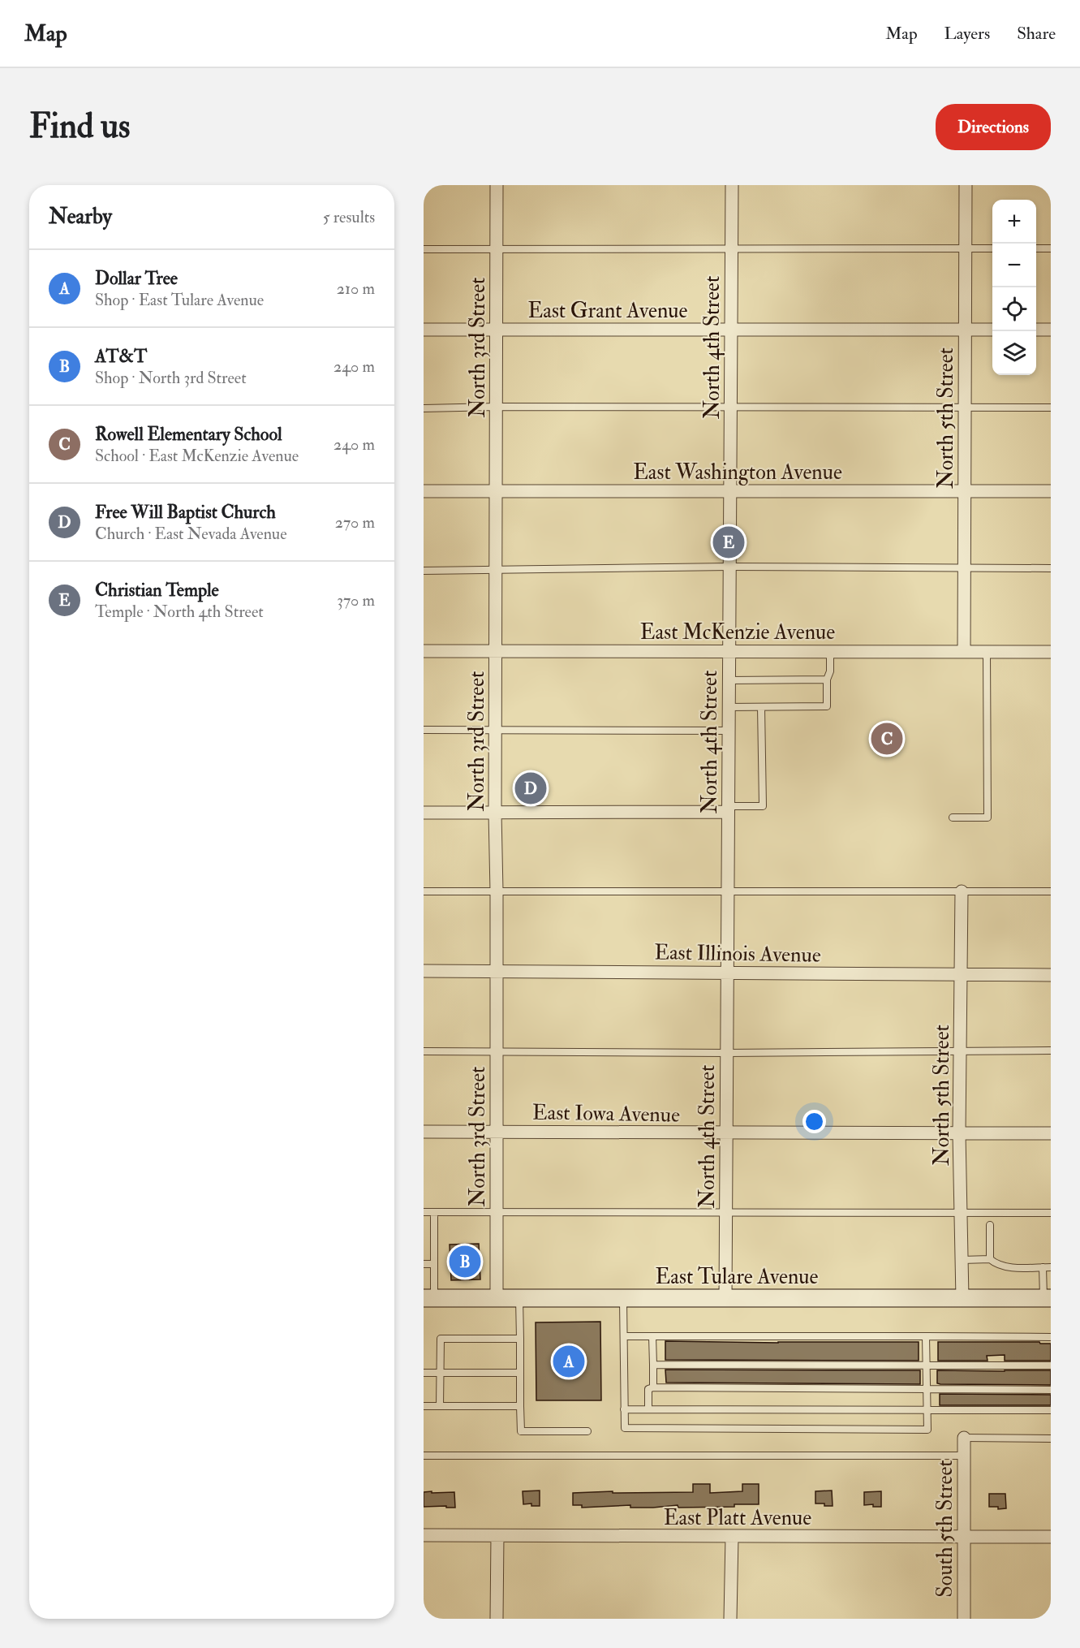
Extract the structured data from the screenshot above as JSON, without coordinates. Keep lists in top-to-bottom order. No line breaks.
{"streets":{"main road":["East Tulare Avenue"],"street":["East Grant Avenue","North 3rd Street","North 4th Street","North 5th Street","East Washington Avenue","East McKenzie Avenue","East Illinois Avenue","East Iowa Avenue","East Platt Avenue","South 5th Street"]},"crossings":[["East Grant Avenue","North 3rd Street"],["East Grant Avenue","North 4th Street"],["East Grant Avenue","North 5th Street"],["North 3rd Street","East Washington Avenue"],["North 3rd Street","East McKenzie Avenue"],["North 3rd Street","East Illinois Avenue"],["North 3rd Street","East Iowa Avenue"],["North 3rd Street","East Tulare Avenue"],["North 4th Street","East Washington Avenue"],["North 4th Street","East McKenzie Avenue"],["North 4th Street","East Illinois Avenue"],["North 4th Street","East Iowa Avenue"],["North 4th Street","East Tulare Avenue"],["North 5th Street","East Washington Avenue"],["North 5th Street","East McKenzie Avenue"],["North 5th Street","East Illinois Avenue"],["North 5th Street","East Iowa Avenue"],["North 5th Street","East Tulare Avenue"],["East Platt Avenue","South 5th Street"]],"page":{"header":"Map","nav":["Map","Layers","Share"],"buttons":"Directions","title":"Find us","heading":["Nearby","5 results"],"map_buttons":["+","−"],"list":[{"mark":"A","name":"Dollar Tree","note":"Shop · East Tulare Avenue","value":"210 m"},{"mark":"B","name":"AT&T","note":"Shop · North 3rd Street","value":"240 m"},{"mark":"C","name":"Rowell Elementary School","note":"School · East McKenzie Avenue","value":"240 m"},{"mark":"D","name":"Free Will Baptist Church","note":"Church · East Nevada Avenue","value":"270 m"},{"mark":"E","name":"Christian Temple","note":"Temple · North 4th Street","value":"370 m"}],"pins":["E","C","D","B","A"]}}
